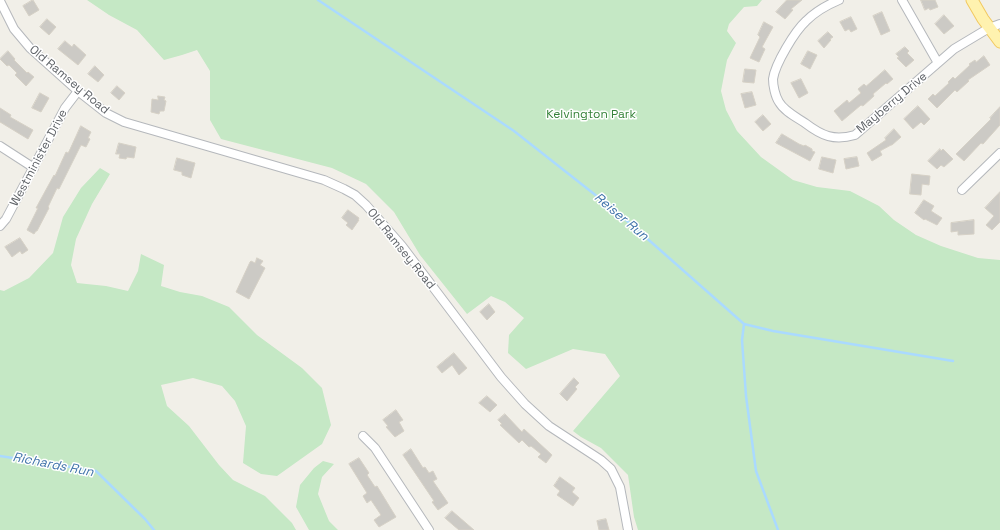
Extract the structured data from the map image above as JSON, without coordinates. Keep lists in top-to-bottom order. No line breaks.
{"streets":{"street":["Old Ramsey Road","Mayberry Drive","Westminister Drive"]},"crossings":[["Old Ramsey Road","Westminister Drive"]],"water":["Reiser Run","Richards Run"],"parks":["Kelvington Park"]}
